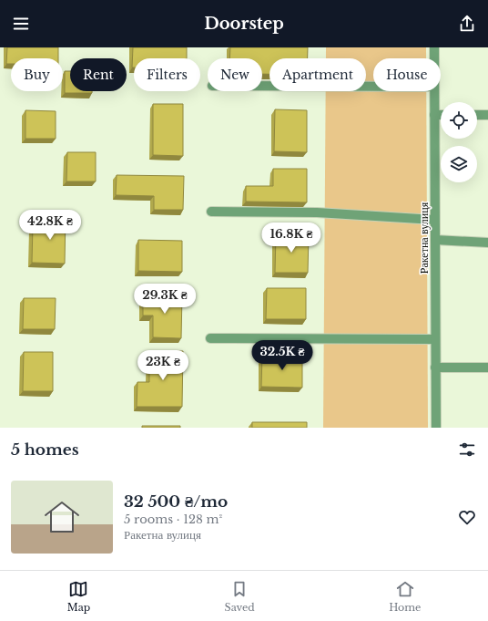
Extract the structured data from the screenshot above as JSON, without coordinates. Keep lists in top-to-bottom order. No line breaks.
{"streets":{"street":["Ракетна вулиця"]},"page":{"header":"Doorstep","chip":["Buy","Rent","Filters","New","Apartment","House"],"price":["42.8K ₴","16.8K ₴","29.3K ₴","32.5K ₴","23K ₴"],"heading":"5 homes","list":[{"name":"32 500 ₴/mo","note":"5 rooms · 128 m² · Ракетна вулиця"}],"tabs":["Map","Saved","Home"]}}
